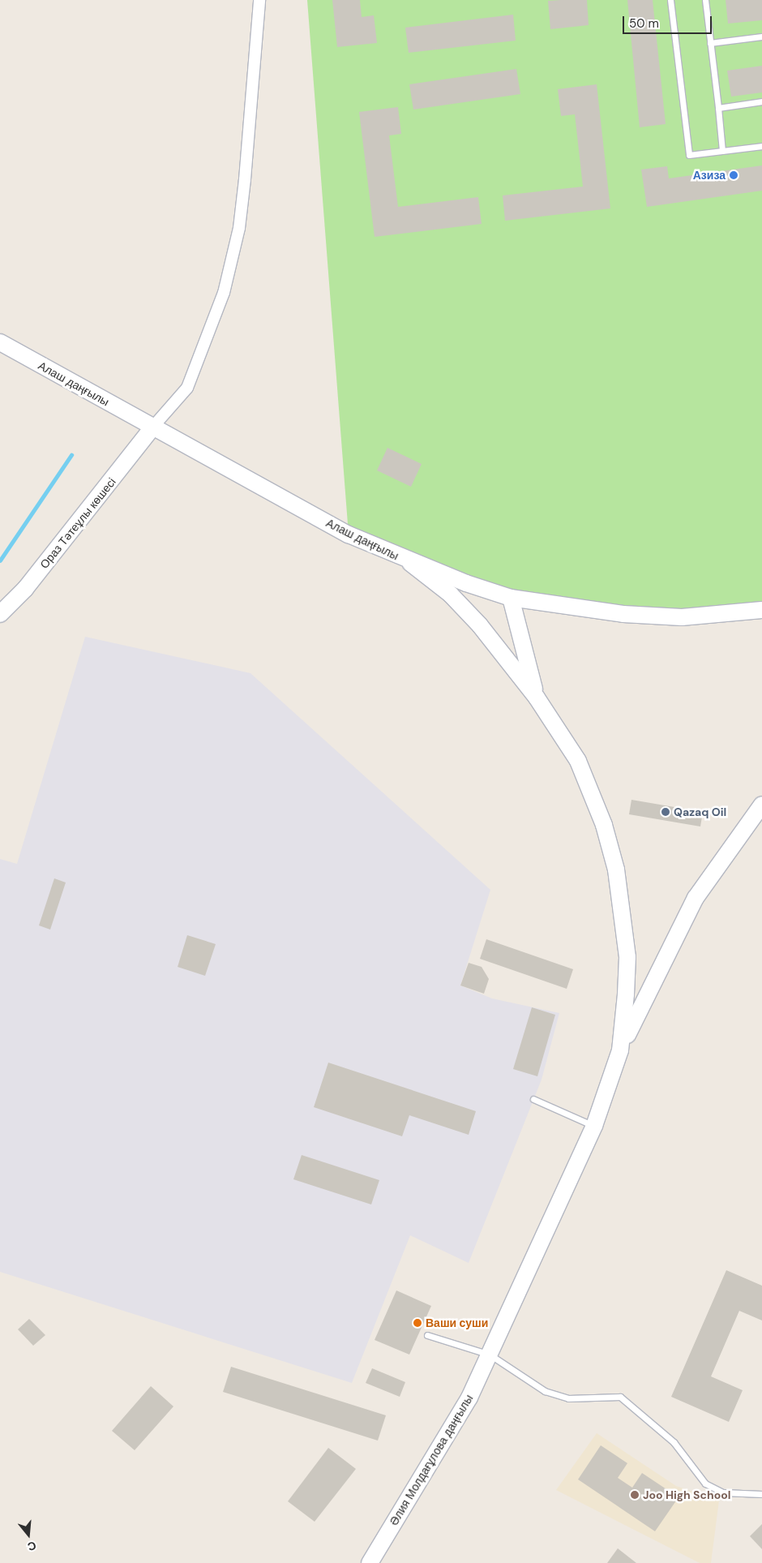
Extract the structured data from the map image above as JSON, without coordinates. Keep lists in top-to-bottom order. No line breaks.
{"streets":{"main road":["Алаш даңғылы","Ораз Тәтеұлы көшесі","Әлия Молдағұлова даңғылы"]},"crossings":[["Алаш даңғылы","Ораз Тәтеұлы көшесі"]],"places":["Азиза","Qazaq Oil","Ваши суши","Joo High School"],"scale_bar":"50 m","north":"bottom"}
